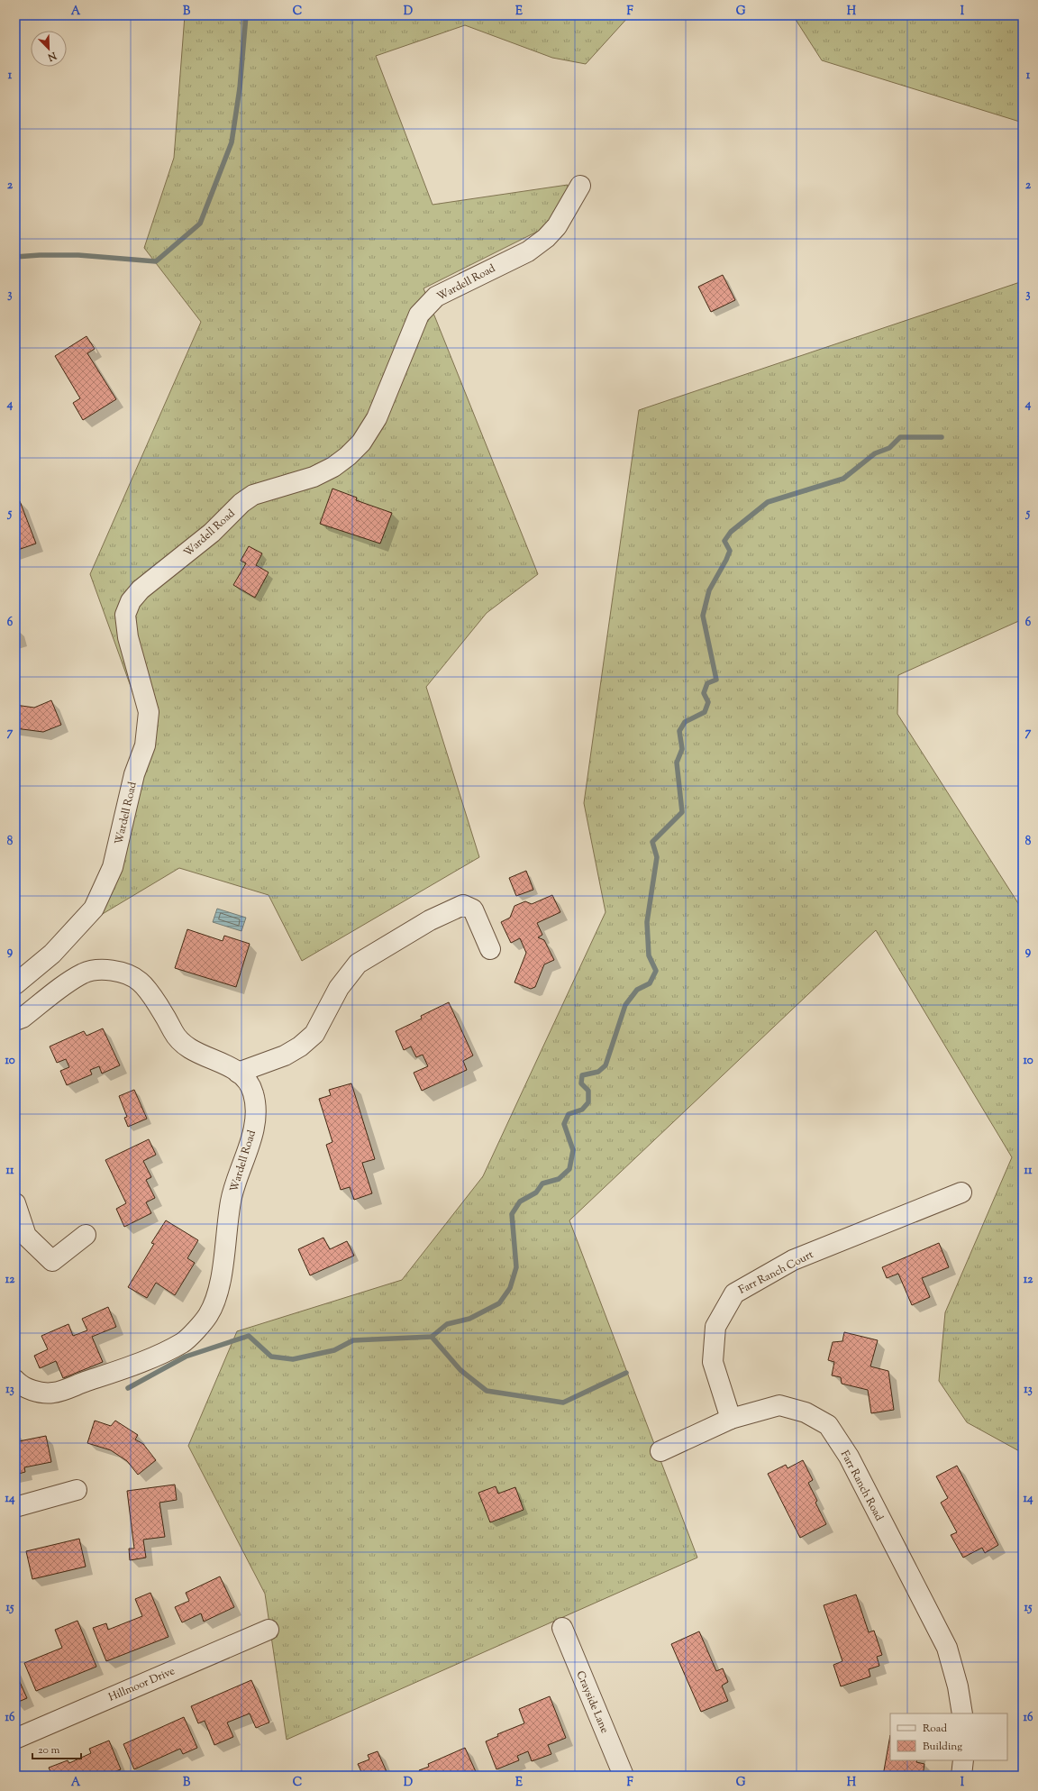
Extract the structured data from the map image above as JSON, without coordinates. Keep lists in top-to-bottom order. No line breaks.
{"streets":{"street":["Wardell Road","Farr Ranch Court","Farr Ranch Road","Hillmoor Drive","Crayside Lane"]},"crossings":[["Farr Ranch Court","Farr Ranch Road"]],"legend":["Road","Building"],"scale_bar":"20 m","north":"bottom right","grid":{"columns":["A","B","C","D","E","F","G","H","I"],"rows":["1","2","3","4","5","6","7","8","9","10","11","12","13","14","15","16"]}}
